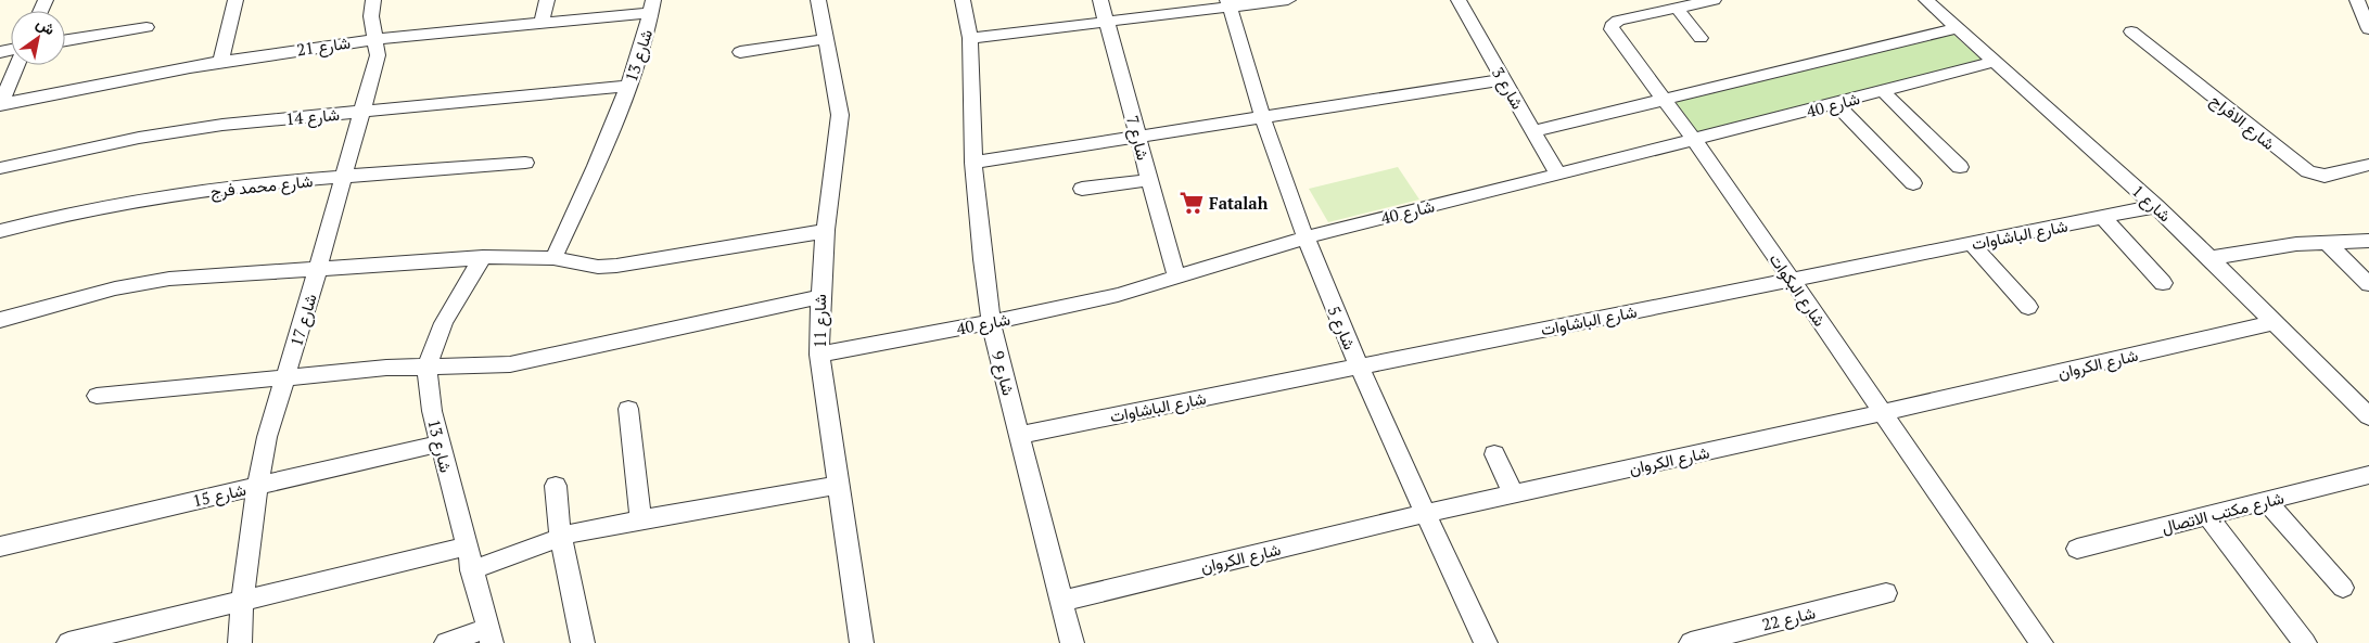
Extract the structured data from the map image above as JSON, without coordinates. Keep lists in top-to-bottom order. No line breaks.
{"streets":{"street":["شارع 21","شارع 13","شارع 3","شارع 40","شارع 14","شارع الافراح","شارع 7","شارع محمد فرج","شارع 1","شارع الباشاوات","شارع البكوات","شارع 17","شارع 11","شارع 5","شارع الكروان","شارع 9","شارع 15","شارع مكتب الاتصال","شارع 22"]},"crossings":[["شارع 21","شارع 13"],["شارع 21","شارع 17"],["شارع 13","شارع 14"],["شارع 13","شارع 15"],["شارع 3","شارع 40"],["شارع 40","شارع 7"],["شارع 40","شارع 1"],["شارع 40","شارع البكوات"],["شارع 40","شارع 11"],["شارع 40","شارع 5"],["شارع 40","شارع 9"],["شارع 14","شارع 17"],["شارع محمد فرج","شارع 17"],["شارع 1","شارع الباشاوات"],["شارع 1","شارع الكروان"],["شارع الباشاوات","شارع البكوات"],["شارع الباشاوات","شارع 5"],["شارع الباشاوات","شارع 9"],["شارع البكوات","شارع الكروان"],["شارع 17","شارع 15"],["شارع 5","شارع الكروان"],["شارع الكروان","شارع 9"]],"places":{"supermarket":["Fatalah"]},"north":"top right"}
